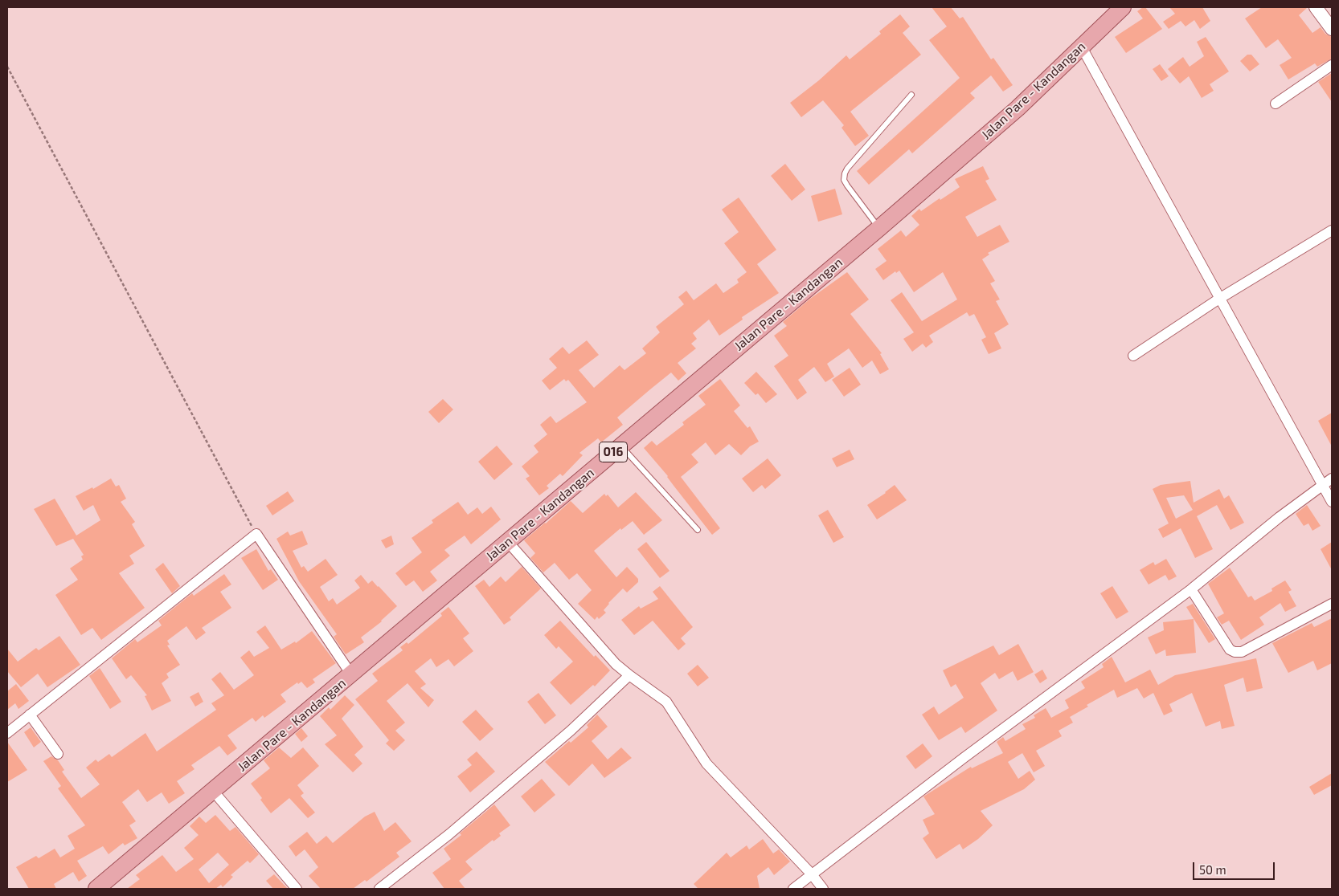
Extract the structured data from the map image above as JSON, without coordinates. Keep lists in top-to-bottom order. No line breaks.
{"streets":{"main road":["Jalan Pare - Kandangan","016"]},"scale_bar":"50 m"}
